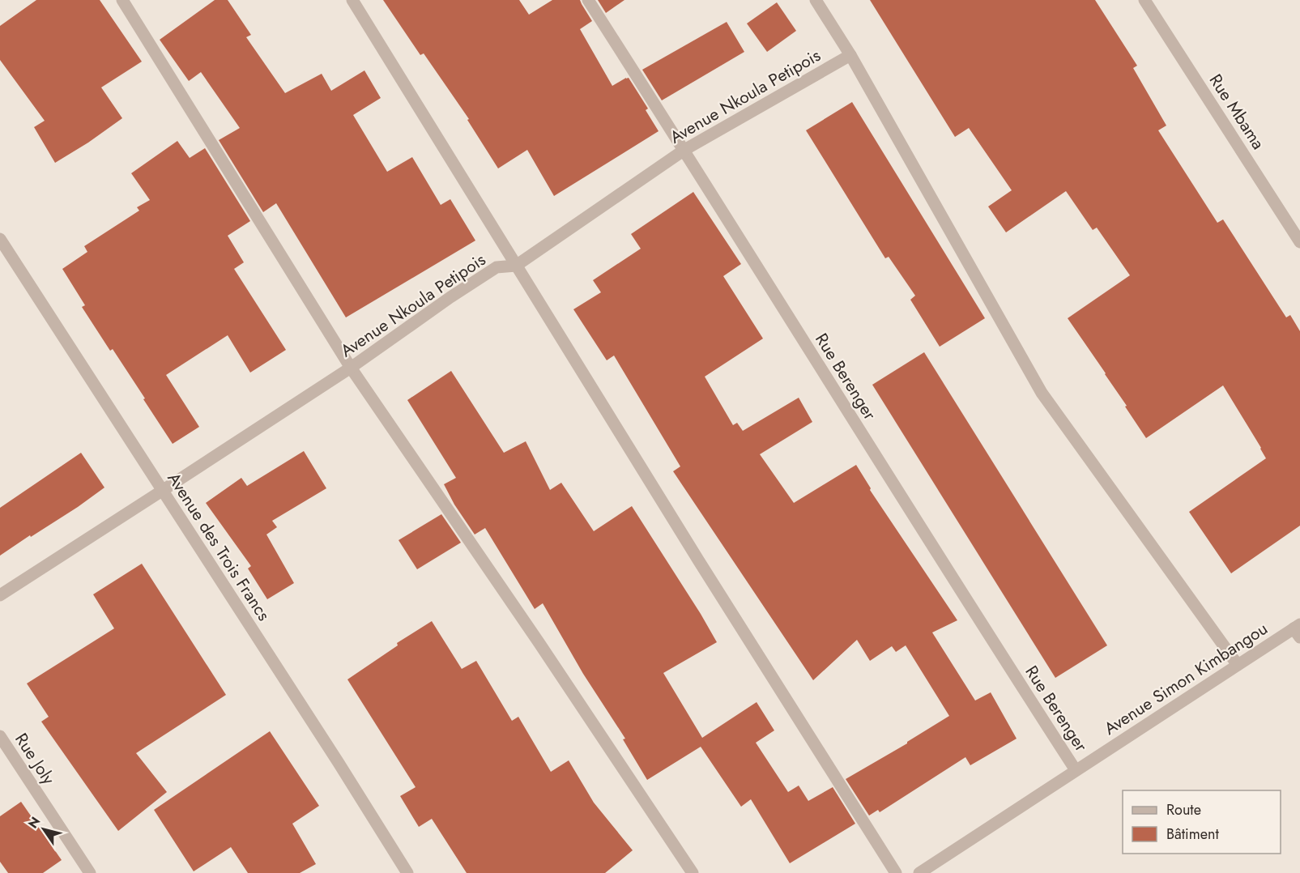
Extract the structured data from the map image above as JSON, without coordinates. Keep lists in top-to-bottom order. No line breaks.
{"streets":{"street":["Avenue Nkoula Petipois","Rue Mbama","Rue Berenger","Avenue des Trois Francs","Avenue Simon Kimbangou","Rue Joly"]},"crossings":[["Avenue Nkoula Petipois","Rue Berenger"],["Avenue Nkoula Petipois","Avenue des Trois Francs"],["Rue Berenger","Avenue Simon Kimbangou"]],"legend":["Route","Bâtiment"],"north":"top left"}
